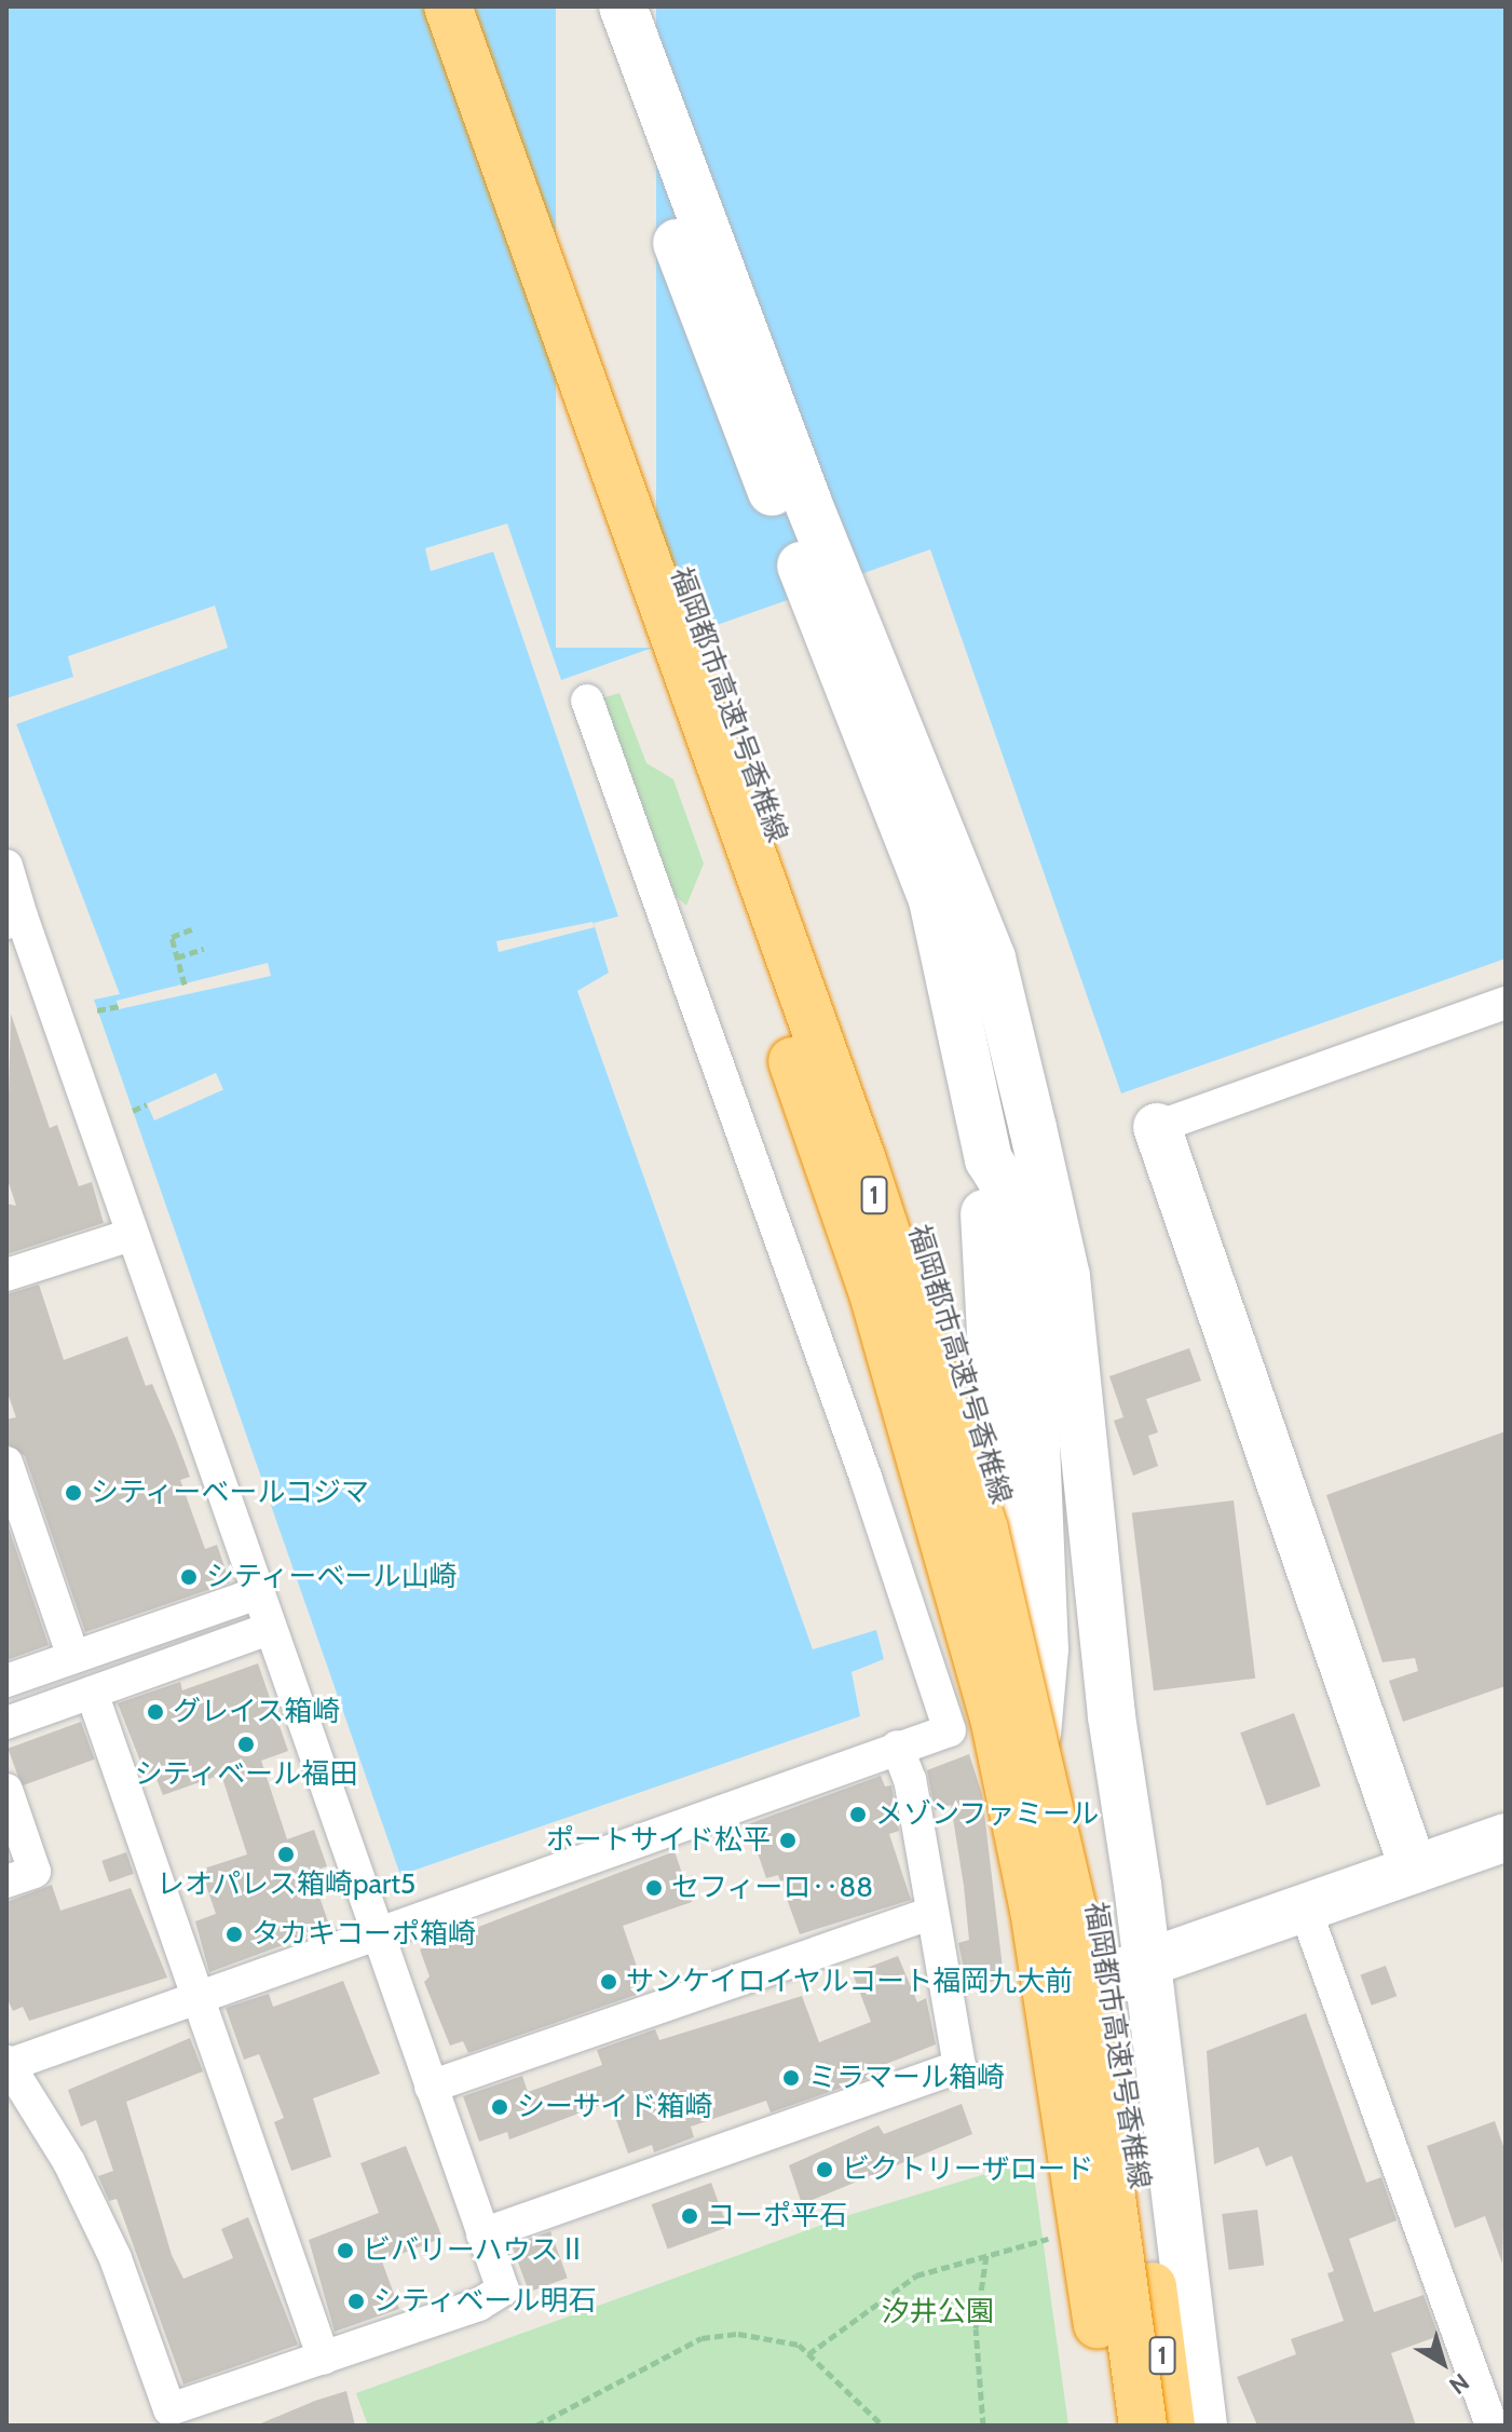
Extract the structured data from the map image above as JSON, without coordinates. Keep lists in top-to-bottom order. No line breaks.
{"streets":{"highway":["福岡都市高速1号香椎線","1"]},"parks":["汐井公園"],"places":["シティーベールコジマ","シティーベール山崎","グレイス箱崎","シティベール福田","メゾンファミール","ポートサイド松平","レオパレス箱崎part5","セフィーロ‥88","タカキコーポ箱崎","サンケイロイヤルコート福岡九大前","ミラマール箱崎","シーサイド箱崎","ビクトリーザロード","コーポ平石","ビバリーハウスⅡ","シティベール明石"],"north":"bottom right"}
